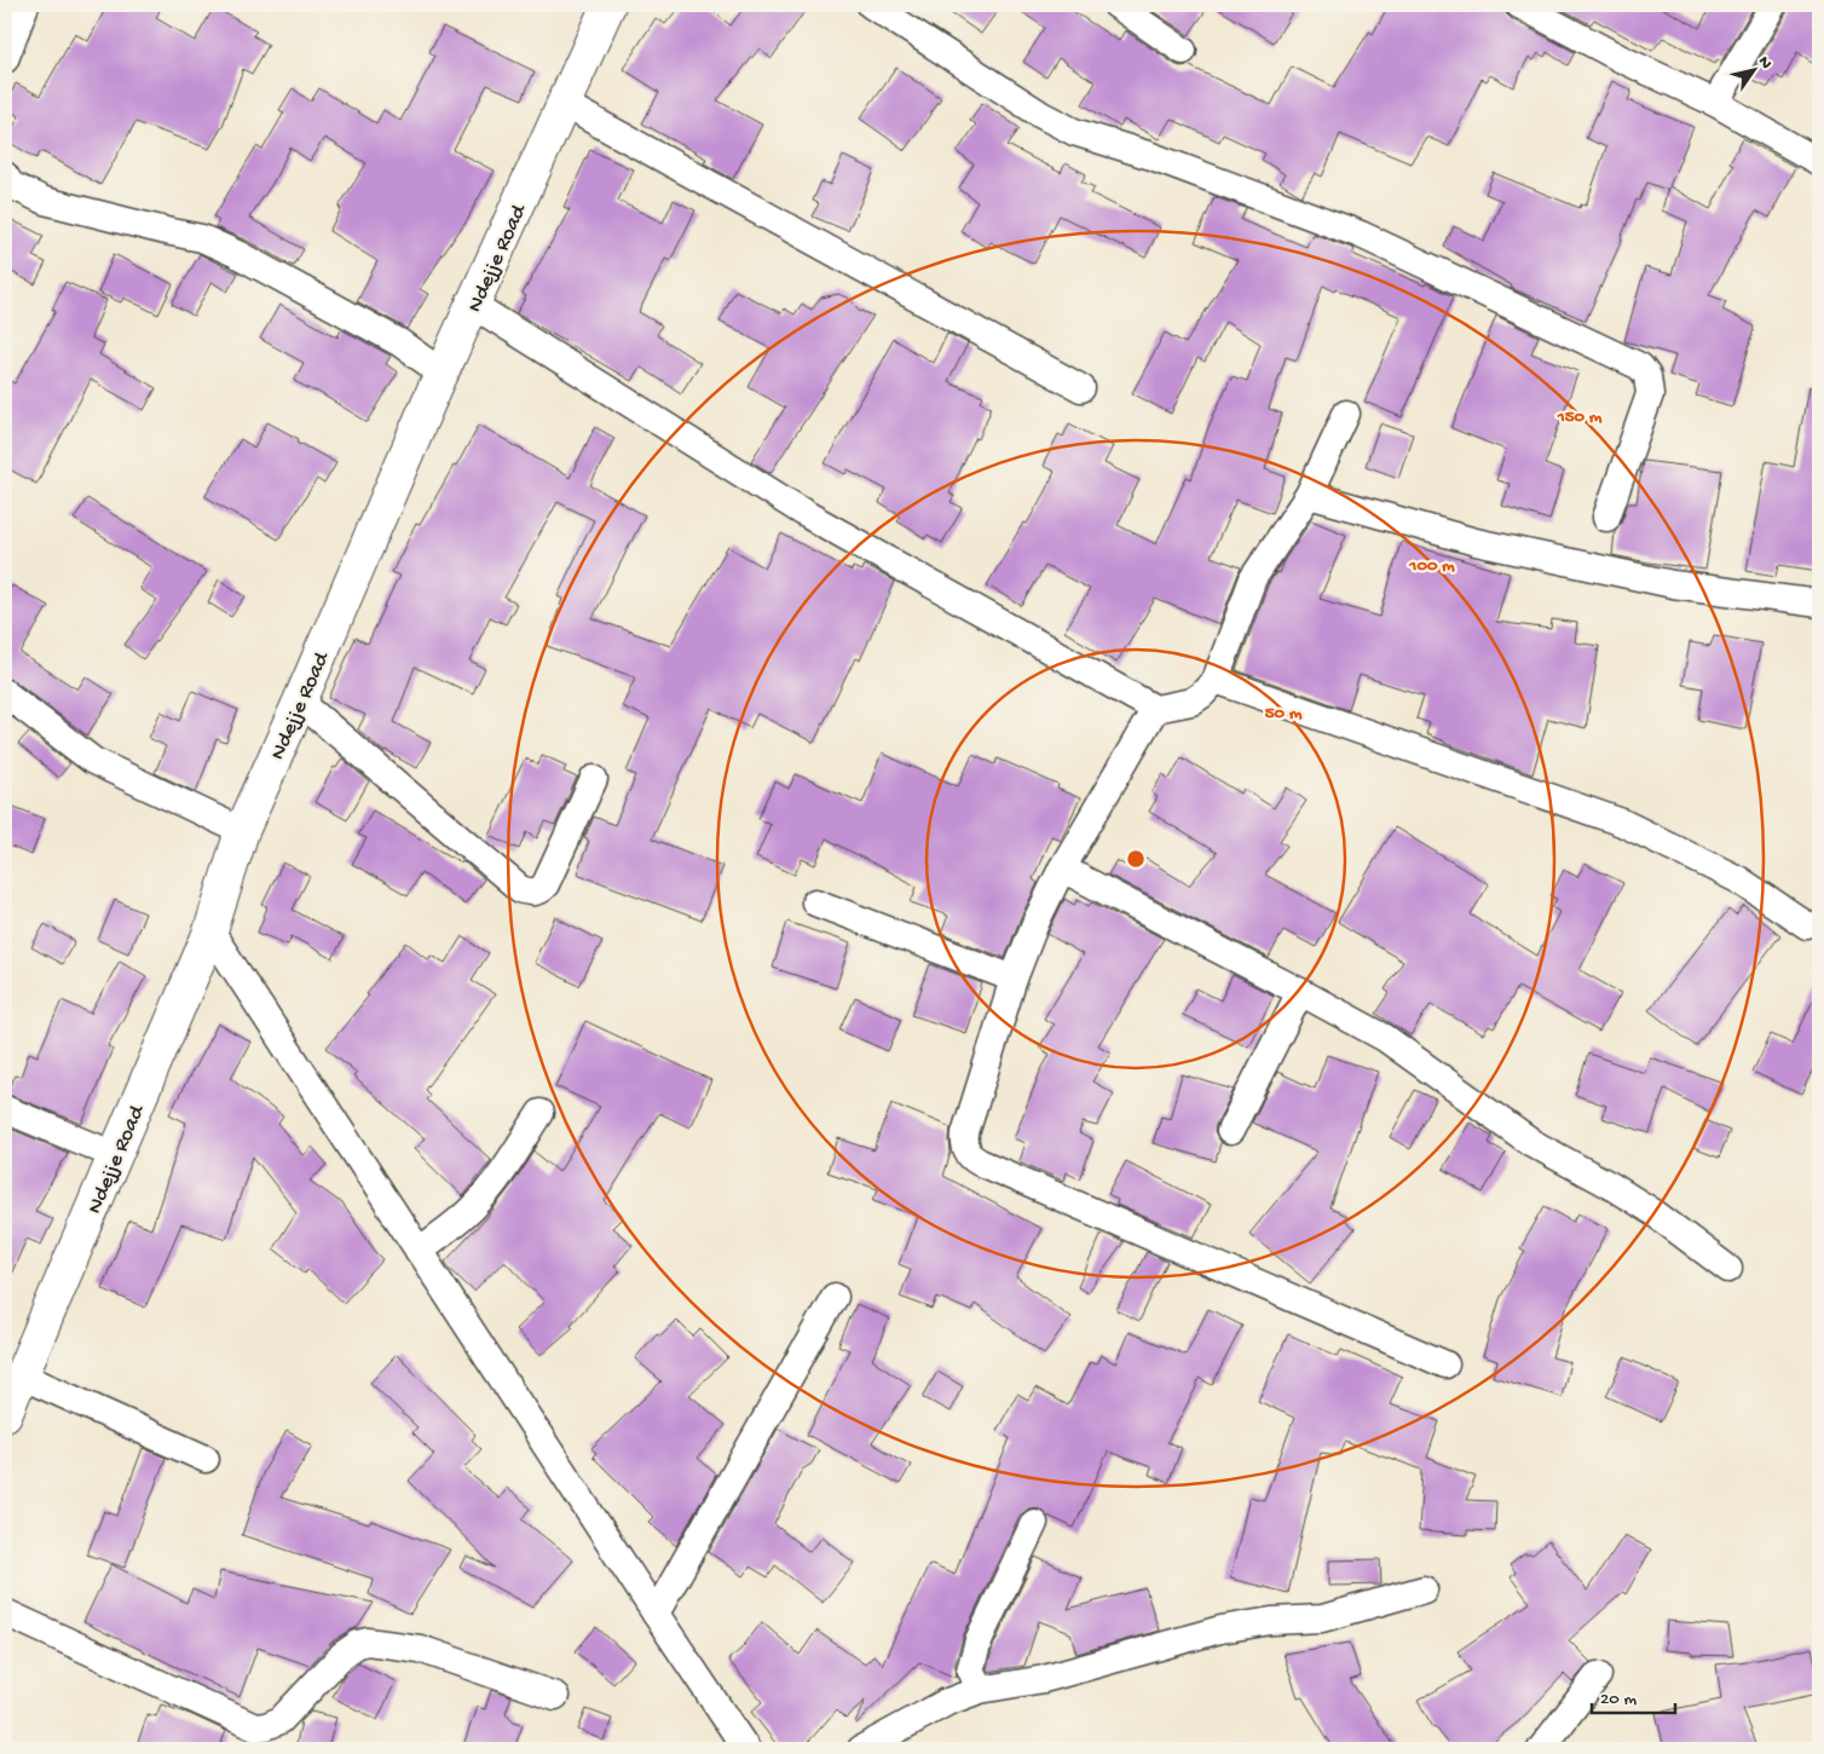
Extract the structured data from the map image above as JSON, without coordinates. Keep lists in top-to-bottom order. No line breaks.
{"streets":{"street":["Ndejje Road"]},"scale_bar":"20 m","north":"top right","rings":["150 m","100 m","50 m"]}
